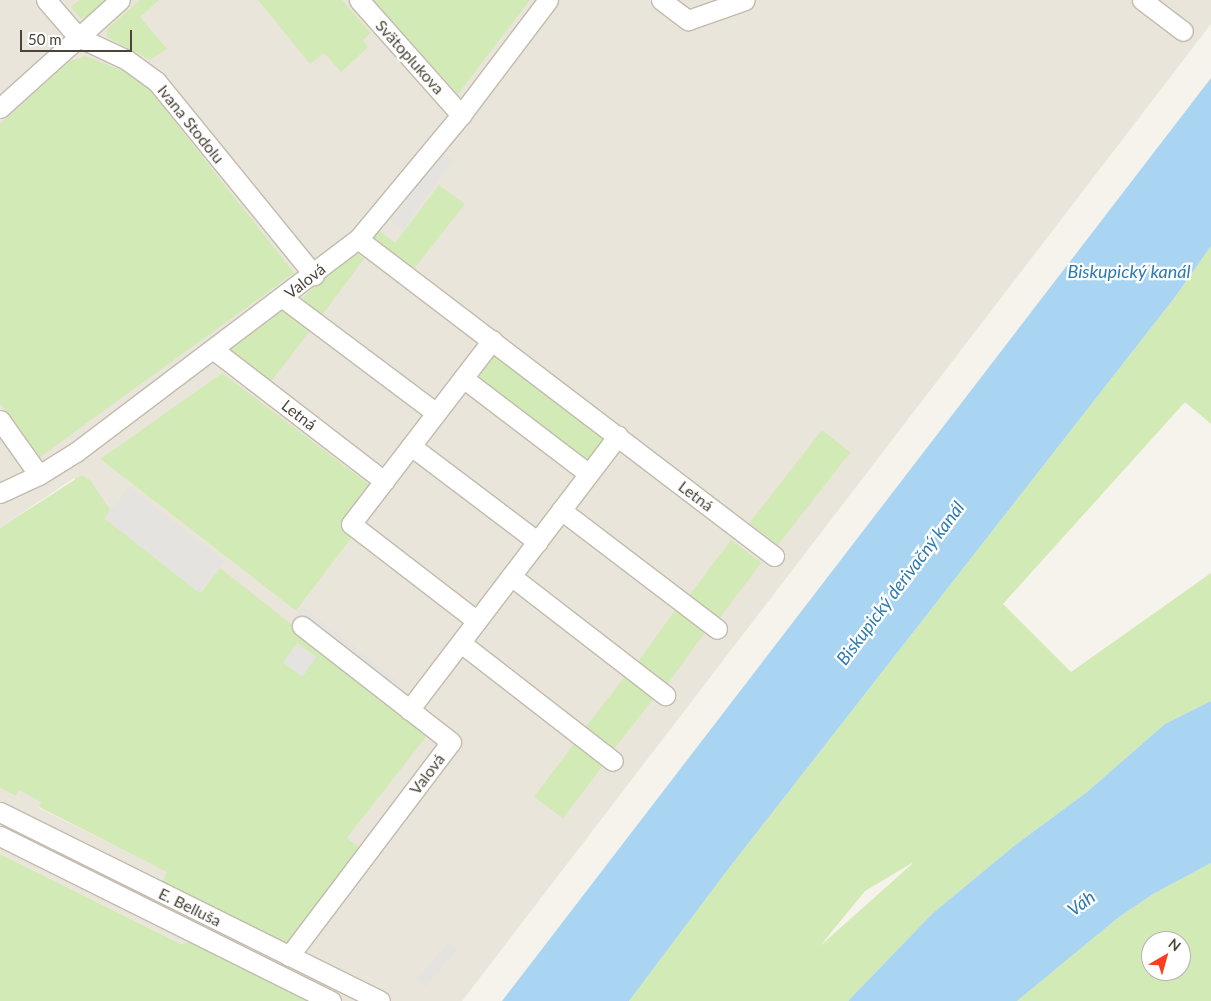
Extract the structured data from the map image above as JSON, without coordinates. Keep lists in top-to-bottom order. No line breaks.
{"streets":{"street":["Svätoplukova","Ivana Stodolu","Valová","Letná","E. Belluša"]},"crossings":[["Svätoplukova","Valová"],["Ivana Stodolu","Valová"],["Valová","Letná"],["Valová","E. Belluša"]],"water":["Biskupický kanál","Biskupický derivačný kanál","Váh"],"scale_bar":"50 m","north":"top right"}
